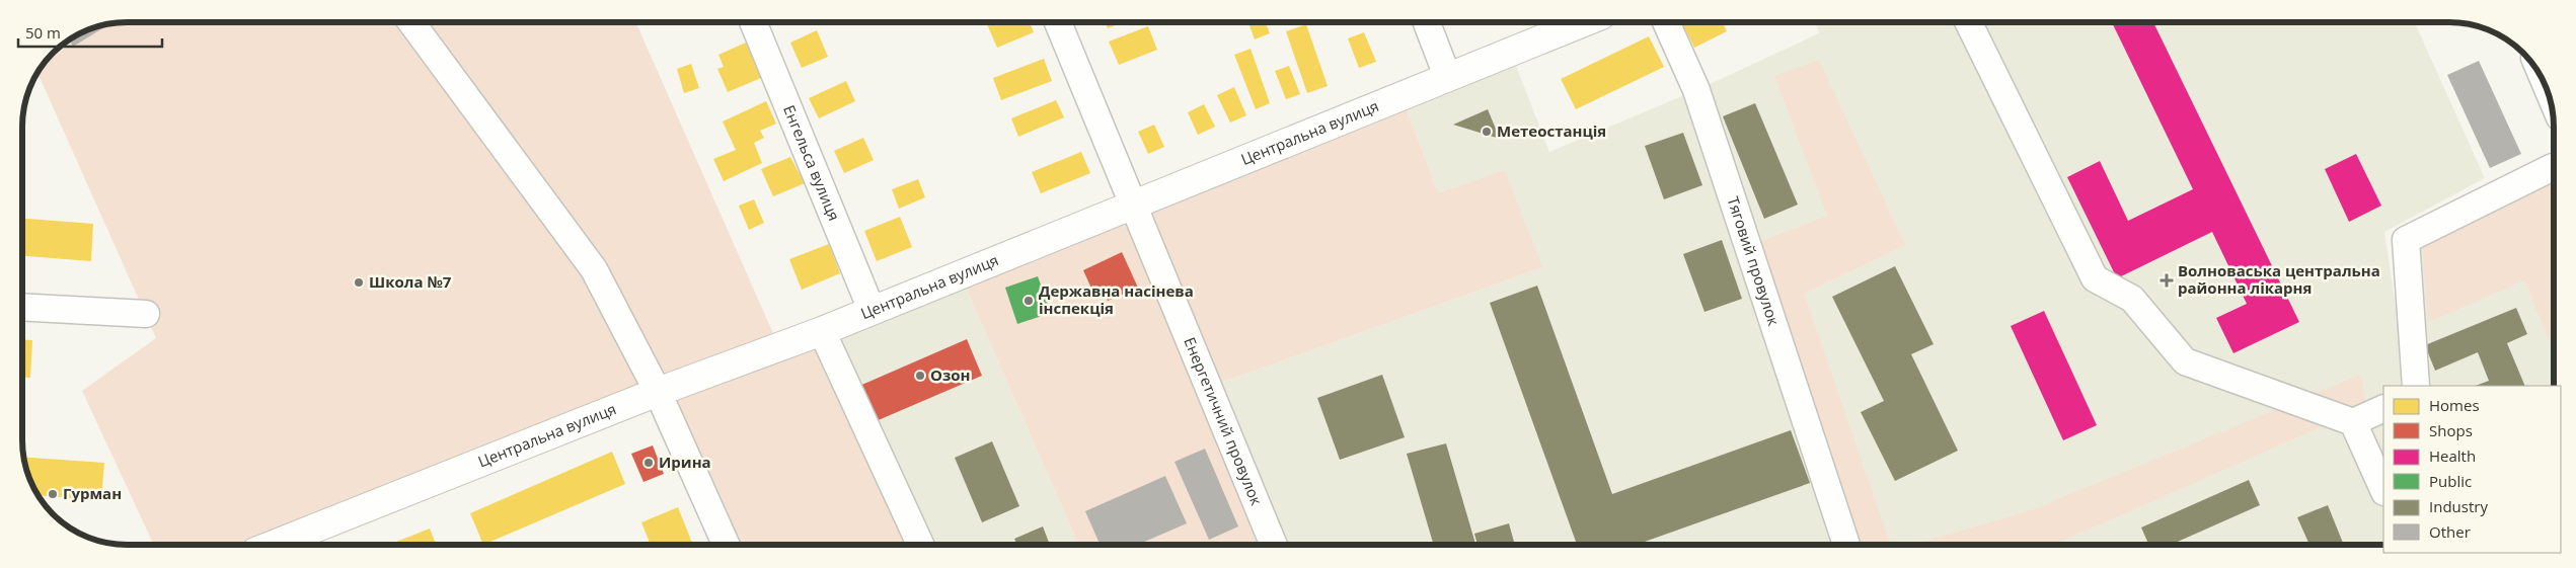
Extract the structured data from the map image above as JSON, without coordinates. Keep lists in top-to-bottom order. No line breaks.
{"streets":{"main road":["Центральна вулиця"],"street":["Енгельса вулиця","Тяговий провулок","Енергетичний провулок"]},"crossings":[["Центральна вулиця","Енгельса вулиця"],["Центральна вулиця","Енергетичний провулок"]],"places":{"other":["Метеостанція","Школа №7","Державна насiнева iнспекцiя","Озон","Ирина","Гурман"],"health":["Волноваська центральна районна лікарня"]},"legend":["Homes","Shops","Health","Public","Industry","Other"],"scale_bar":"50 m"}
